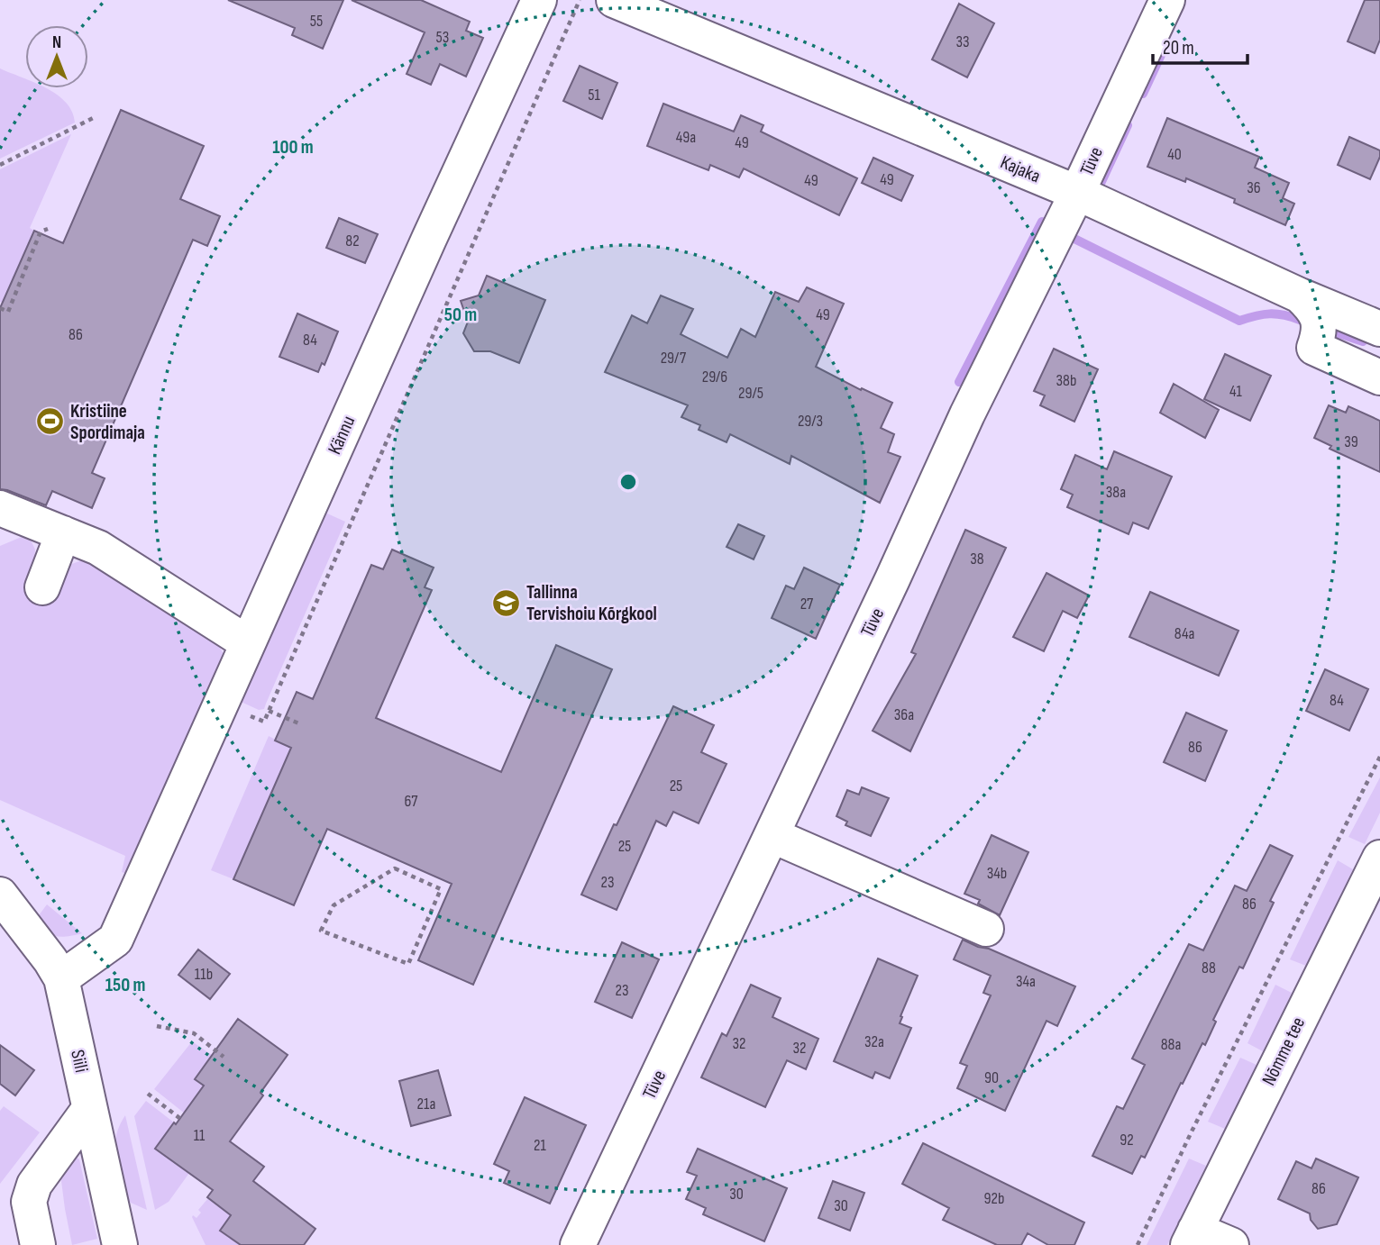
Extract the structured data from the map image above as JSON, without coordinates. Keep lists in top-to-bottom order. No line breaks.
{"streets":{"street":["Tüve","Kajaka","Kännu","Nõmme tee","Siili"]},"crossings":[["Tüve","Kajaka"],["Kännu","Siili"]],"places":{"sports":["Kristiine Spordimaja"],"school or university":["Tallinna Tervishoiu Kõrgkool"]},"house_numbers":["55","53","33","51","49a","49","40","49","49","36","82","49","86","84","29/7","29/6","38b","41","29/5","29/3","39","38a","38","27","84a","84","36a","86","25","67","25","34b","23","86","88","11b","34a","23","32a","32","88a","32","90","21a","11","92","21","86","30","92b","30"],"scale_bar":"20 m","north":"top","rings":["100 m","50 m","150 m"]}
